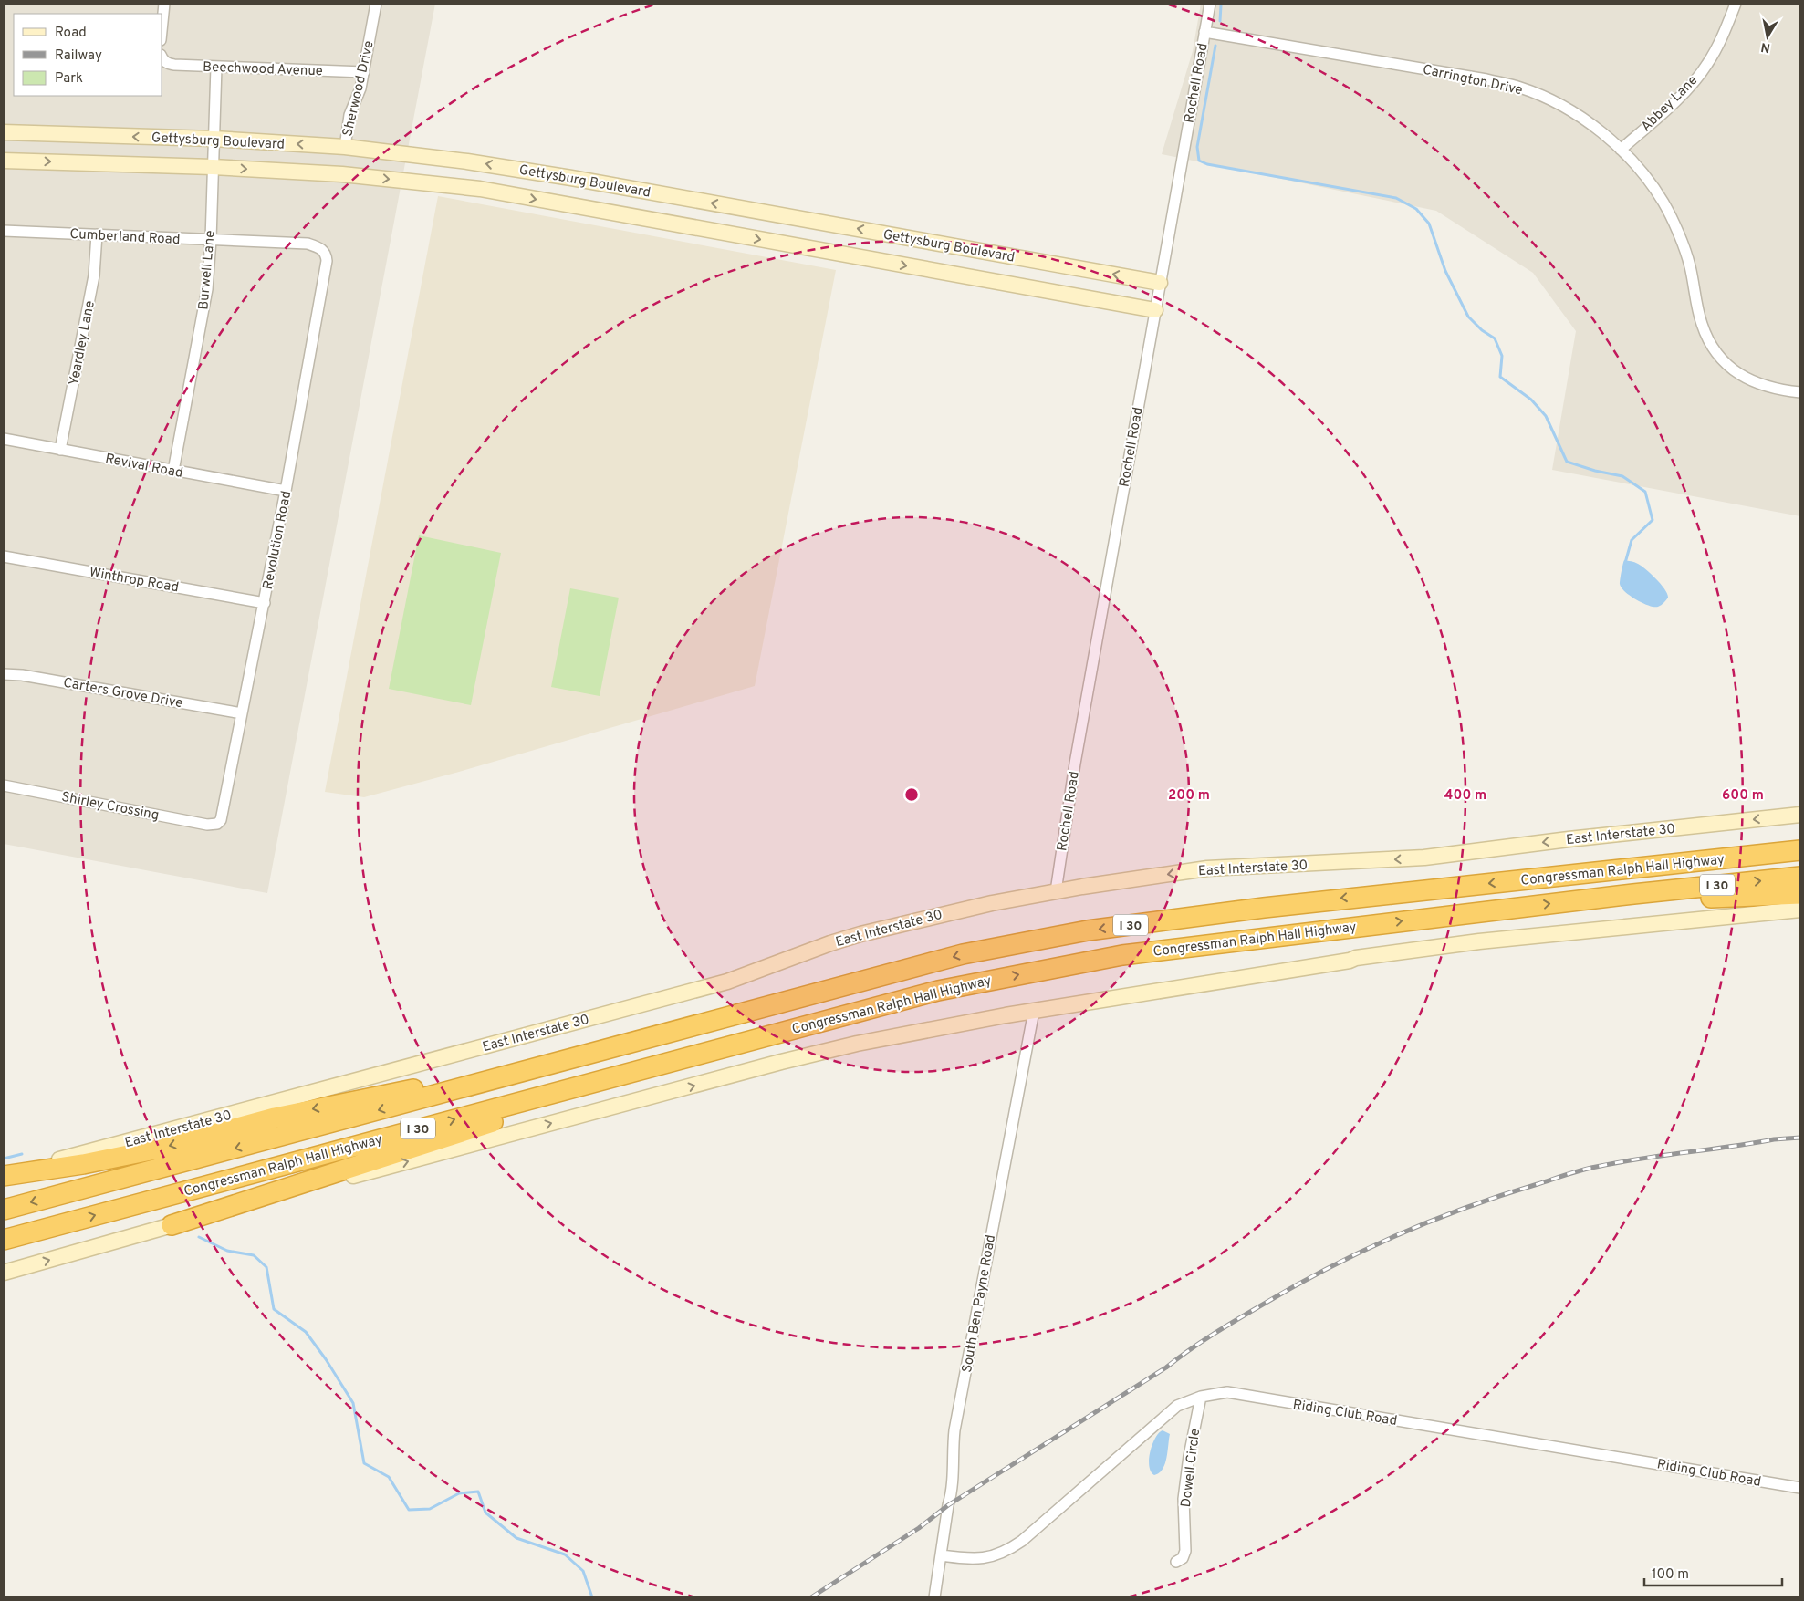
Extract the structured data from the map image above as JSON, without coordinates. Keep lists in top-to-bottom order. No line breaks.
{"streets":{"highway":["Congressman Ralph Hall Highway","I 30"],"main road":["Gettysburg Boulevard","East Interstate 30"],"street":["Beechwood Avenue","Carrington Drive","Rochell Road","Sherwood Drive","Abbey Lane","Cumberland Road","Burwell Lane","Yeardley Lane","Revival Road","Revolution Road","Winthrop Road","Carters Grove Drive","Shirley Crossing","South Ben Payne Road","Riding Club Road","Dowell Circle"]},"crossings":[["Beechwood Avenue","Sherwood Drive"],["Beechwood Avenue","Burwell Lane"],["Carrington Drive","Rochell Road"],["Carrington Drive","Abbey Lane"],["Rochell Road","Gettysburg Boulevard"],["Rochell Road","East Interstate 30"],["Sherwood Drive","Gettysburg Boulevard"],["Gettysburg Boulevard","Burwell Lane"],["Cumberland Road","Burwell Lane"],["Cumberland Road","Yeardley Lane"],["Cumberland Road","Revolution Road"],["Burwell Lane","Revival Road"],["Yeardley Lane","Revival Road"],["Revival Road","Revolution Road"],["Revolution Road","Winthrop Road"],["Revolution Road","Carters Grove Drive"],["Revolution Road","Shirley Crossing"],["South Ben Payne Road","Riding Club Road"],["Riding Club Road","Dowell Circle"]],"legend":["Road","Railway","Park"],"scale_bar":"100 m","north":"bottom","rings":["200 m","400 m","600 m"]}
